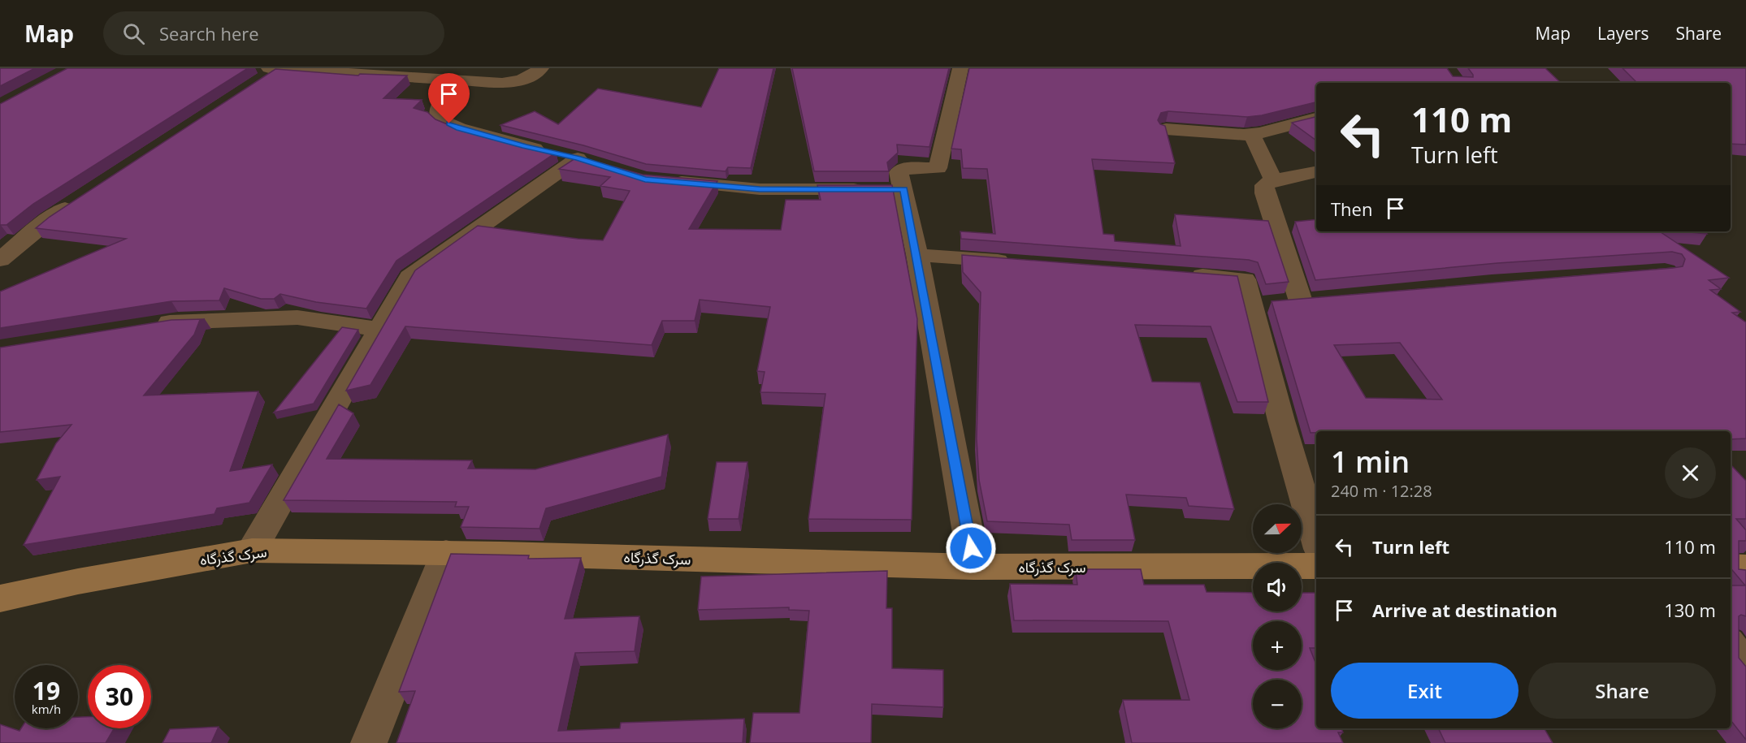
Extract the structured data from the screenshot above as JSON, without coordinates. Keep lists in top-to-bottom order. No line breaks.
{"streets":{"street":["سرک گذرگاه"]},"north":"right","page":{"header":"Map","search":"Search here","nav":["Map","Layers","Share"],"turn":["110 m","Turn left"],"then":"Then","heading":["1 min","240 m · 12:28"],"map_buttons":["+","−"],"list":[{"name":"Turn left","value":"110 m"},{"name":"Arrive at destination","value":"130 m"}],"buttons":["Exit","Share"],"speed":"19 km/h","limit":"30"}}
